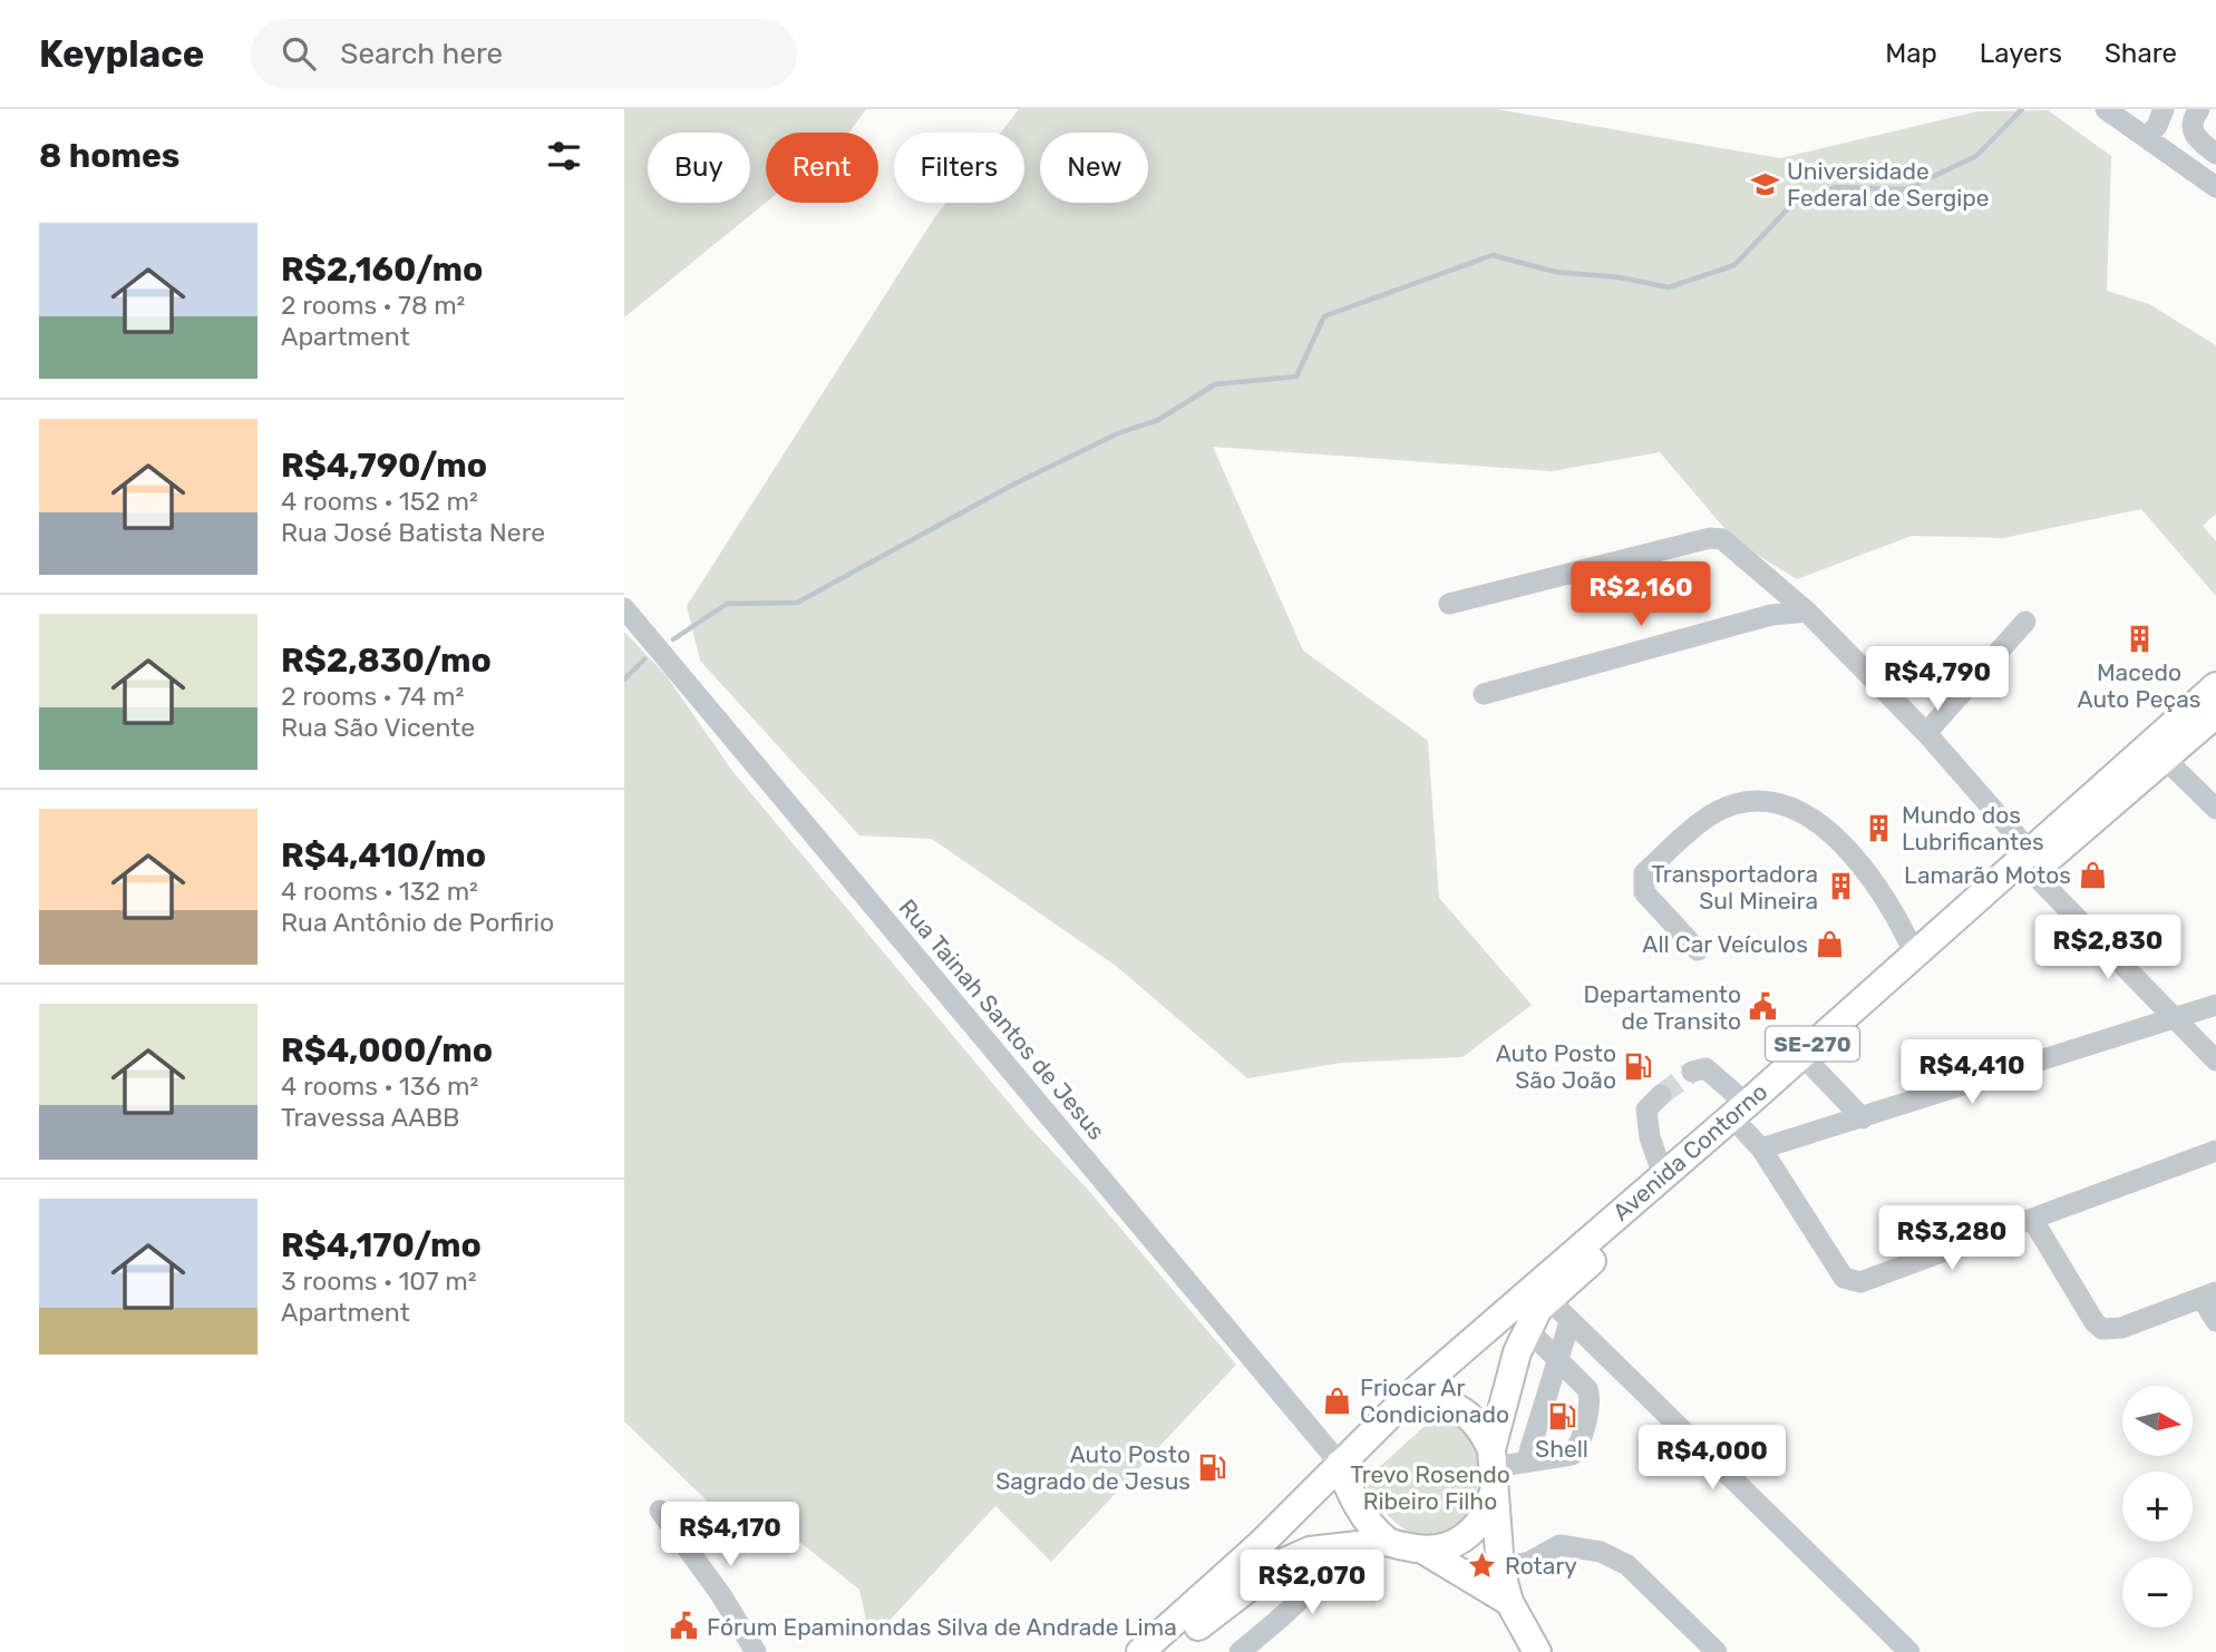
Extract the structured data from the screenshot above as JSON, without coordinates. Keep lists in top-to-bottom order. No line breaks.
{"streets":{"main road":["SE-270","Avenida Contorno"],"street":["Rua Tainah Santos de Jesus"]},"crossings":[["Rua Tainah Santos de Jesus","SE-270"],["Rua Tainah Santos de Jesus","Avenida Contorno"],["SE-270","Avenida Contorno"]],"parks":["Trevo Rosendo Ribeiro Filho"],"places":{"school or university":["Universidade Federal de Sergipe"],"building":["Macedo Auto Peças","Mundo dos Lubrificantes","Transportadora Sul Mineira"],"shop":["Lamarão Motos","All Car Veículos","Friocar Ar Condicionado"],"public building":["Departamento de Transito","Fórum Epaminondas Silva de Andrade Lima"],"fuel station":["Auto Posto São João","Shell","Auto Posto Sagrado de Jesus"],"place":["Rotary"]},"north":"right","page":{"header":"Keyplace","search":"Search here","nav":["Map","Layers","Share"],"heading":"8 homes","chip":["Buy","Rent","Filters","New"],"list":[{"name":"R$2,160/mo","note":"2 rooms · 78 m² · Apartment"},{"name":"R$4,790/mo","note":"4 rooms · 152 m² · Rua José Batista Nere"},{"name":"R$2,830/mo","note":"2 rooms · 74 m² · Rua São Vicente"},{"name":"R$4,410/mo","note":"4 rooms · 132 m² · Rua Antônio de Porfirio"},{"name":"R$4,000/mo","note":"4 rooms · 136 m² · Travessa AABB"},{"name":"R$4,170/mo","note":"3 rooms · 107 m² · Apartment"}],"price":["R$2,160","R$4,790","R$2,830","R$4,410","R$3,280","R$4,000","R$4,170","R$2,070"],"map_buttons":["+","−"]}}
